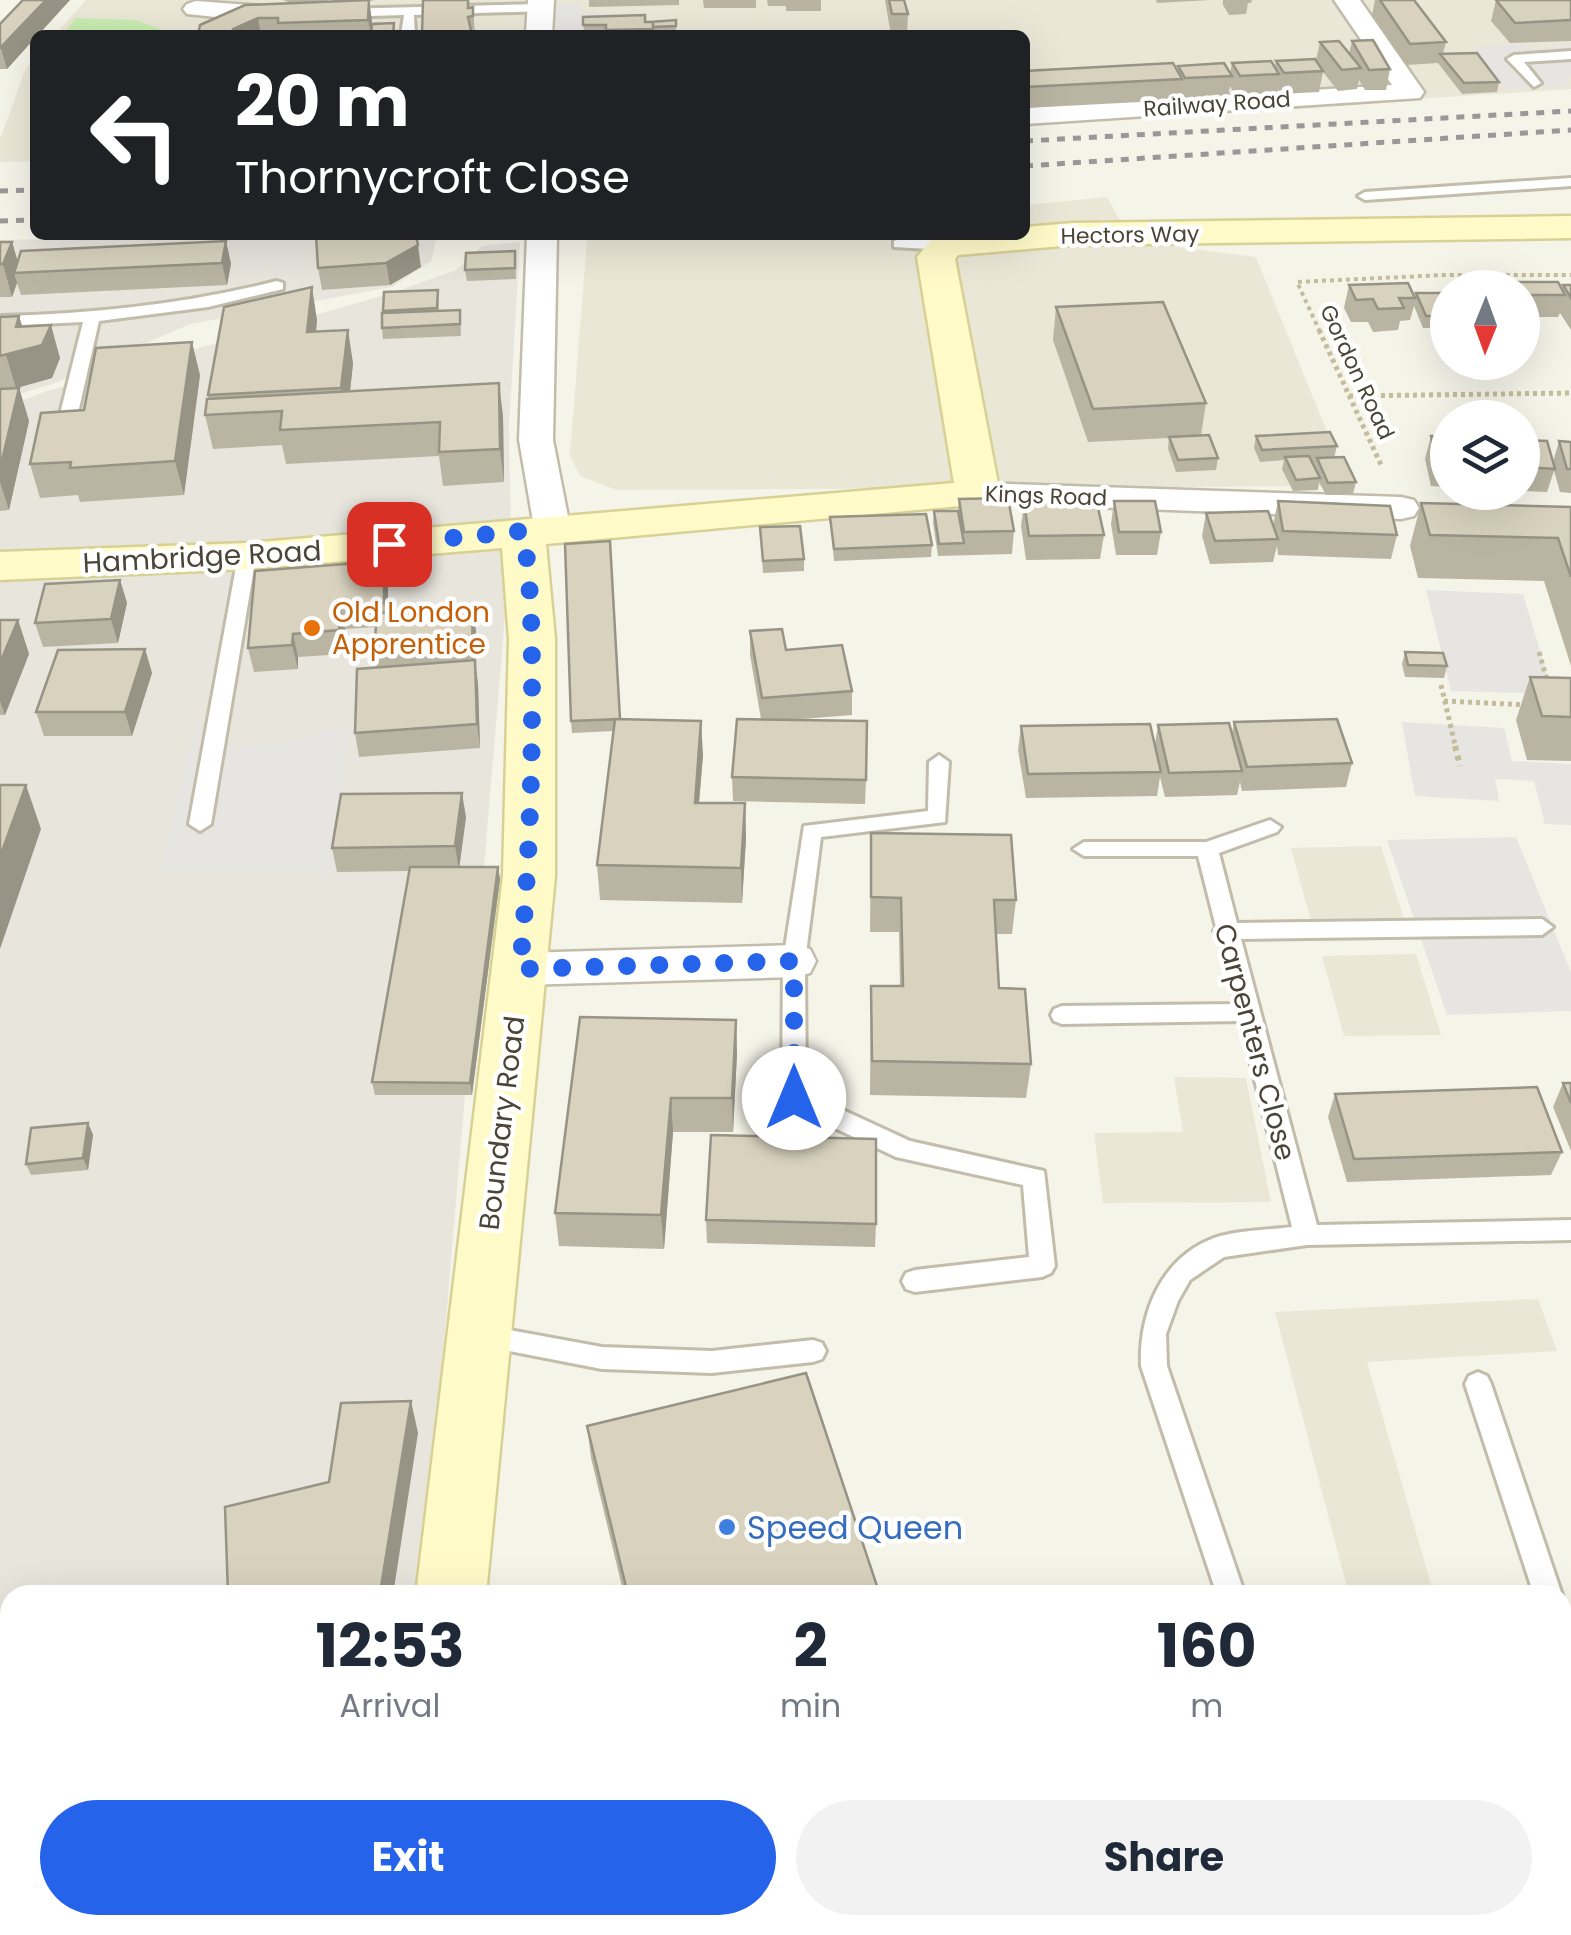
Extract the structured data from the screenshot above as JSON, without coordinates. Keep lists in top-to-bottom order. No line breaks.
{"streets":{"main road":["Hectors Way","Kings Road","Hambridge Road","Boundary Road"],"street":["Railway Road"],"lane":["Carpenters Close"],"path":["Gordon Road"]},"crossings":[["Gordon Road","Kings Road"],["Kings Road","Hambridge Road"],["Kings Road","Boundary Road"],["Hambridge Road","Boundary Road"]],"places":["Old London Apprentice","Speed Queen"],"north":"bottom","page":{"turn":["20 m","Thornycroft Close"],"eta":["12:53","Arrival","2","min","160","m"],"buttons":["Exit","Share"]}}
